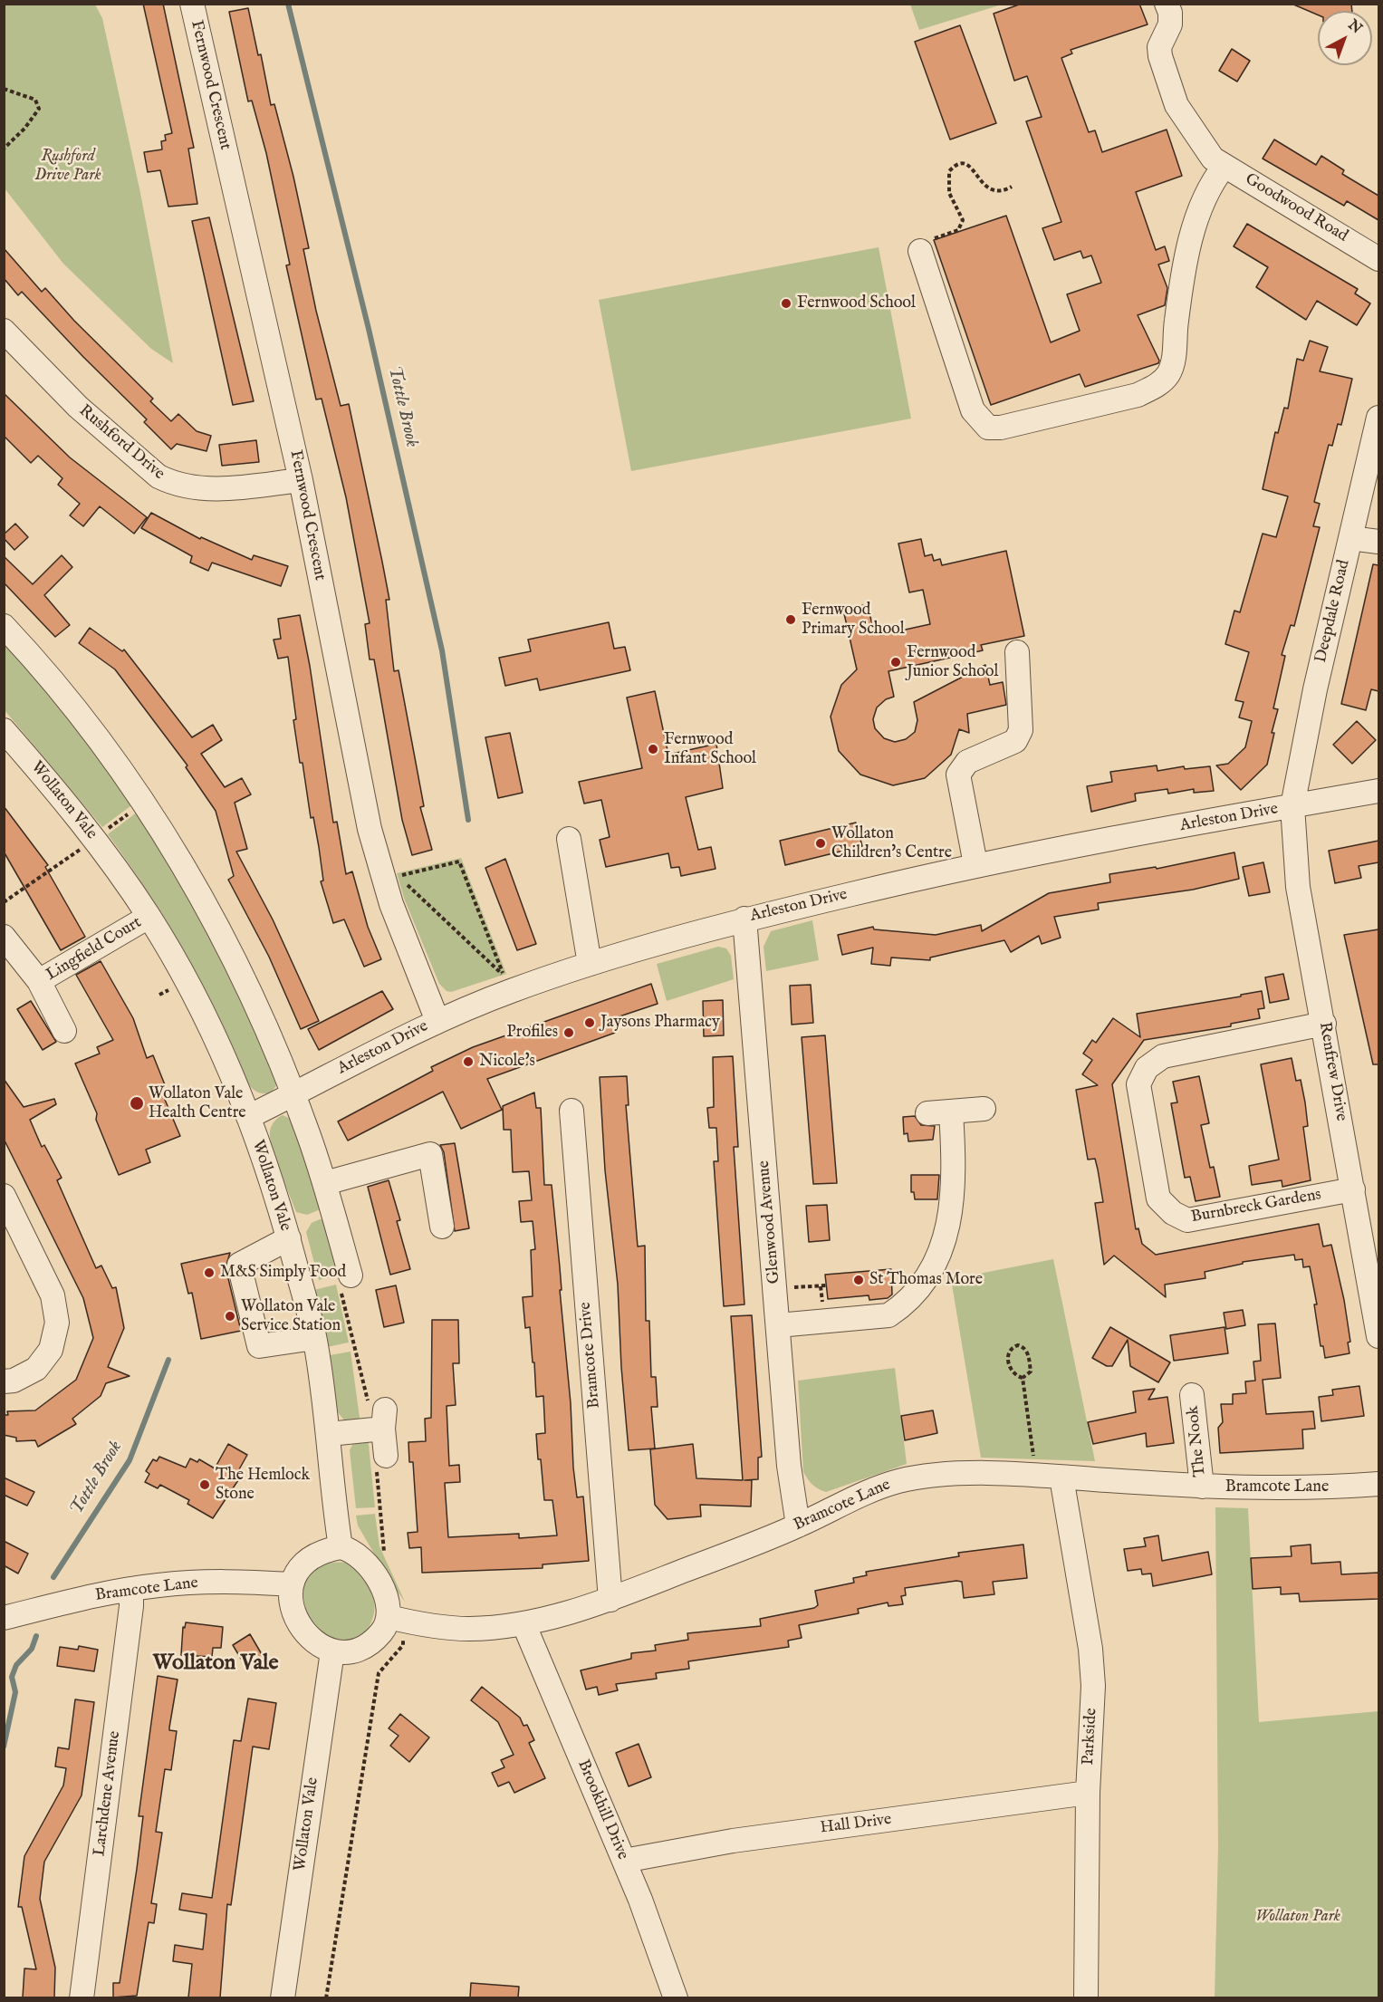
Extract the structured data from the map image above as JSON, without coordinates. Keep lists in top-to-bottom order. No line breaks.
{"streets":{"street":["Fernwood Crescent","Goodwood Road","Rushford Drive","Deepdale Road","Wollaton Vale","Arleston Drive","Lingfield Court","Renfrew Drive","Burnbreck Gardens","Glenwood Avenue","Bramcote Drive","The Nook","Bramcote Lane","Parkside","Larchdene Avenue","Brookhill Drive","Hall Drive"]},"crossings":[["Fernwood Crescent","Rushford Drive"],["Fernwood Crescent","Arleston Drive"],["Deepdale Road","Arleston Drive"],["Deepdale Road","Renfrew Drive"],["Wollaton Vale","Arleston Drive"],["Wollaton Vale","Lingfield Court"],["Wollaton Vale","Bramcote Lane"],["Arleston Drive","Renfrew Drive"],["Arleston Drive","Glenwood Avenue"],["Renfrew Drive","Burnbreck Gardens"],["Glenwood Avenue","Bramcote Lane"],["Bramcote Drive","Bramcote Lane"],["The Nook","Bramcote Lane"],["Bramcote Lane","Parkside"],["Bramcote Lane","Larchdene Avenue"],["Bramcote Lane","Brookhill Drive"],["Parkside","Hall Drive"],["Brookhill Drive","Hall Drive"]],"districts":["Wollaton Vale"],"water":["Tottle Brook"],"parks":["Rushford Drive Park","Wollaton Park"],"places":["Fernwood School","Fernwood Primary School","Fernwood Junior School","Fernwood Infant School","Wollaton Children's Centre","Jaysons Pharmacy","Profiles","Nicole's","Wollaton Vale Health Centre","M&S Simply Food","St Thomas More","Wollaton Vale Service Station","The Hemlock Stone"],"north":"top right"}
